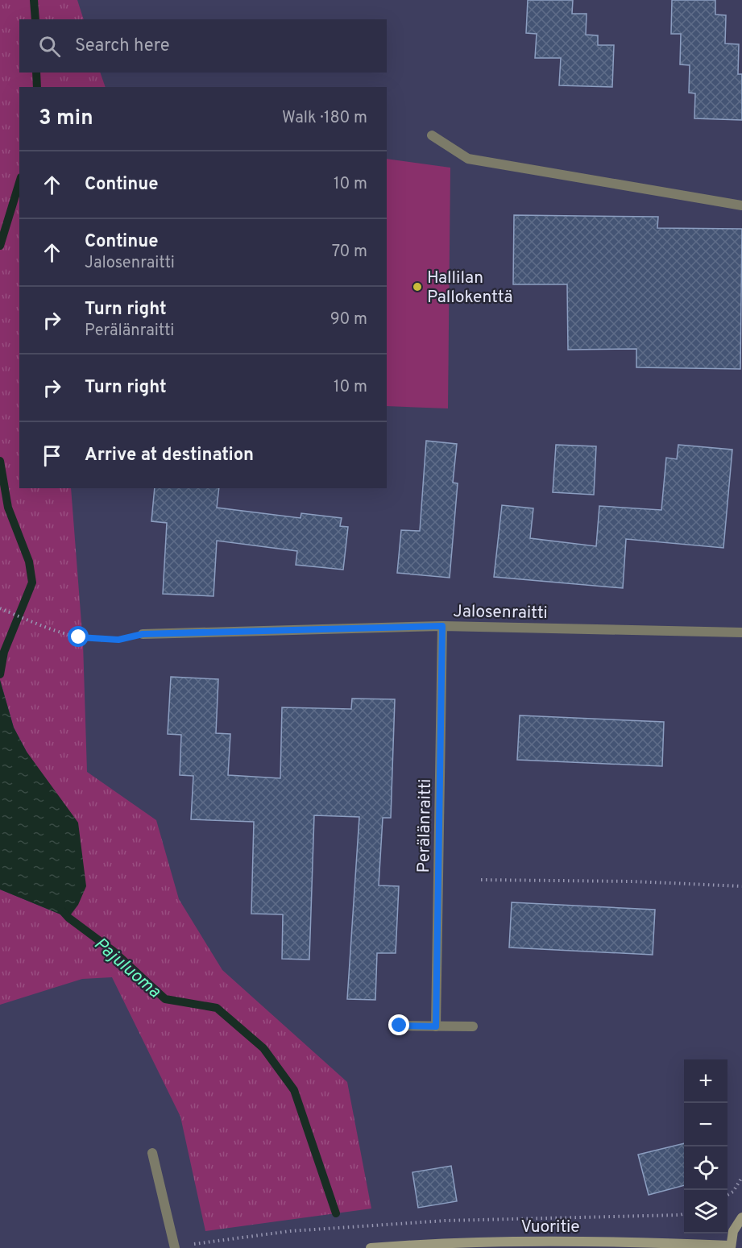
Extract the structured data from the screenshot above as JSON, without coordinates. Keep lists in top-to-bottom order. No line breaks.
{"streets":{"street":["Jalosenraitti","Perälänraitti","Vuoritie"]},"crossings":[["Jalosenraitti","Perälänraitti"]],"water":["Pajuluoma"],"places":["Hallilan Pallokenttä"],"page":{"search":"Search here","heading":["3 min","Walk · 180 m"],"list":[["Continue","10 m"],["Continue","Jalosenraitti","70 m"],["Turn right","Perälänraitti","90 m"],["Turn right","10 m"],"Arrive at destination"],"map_buttons":["+","−"]}}
